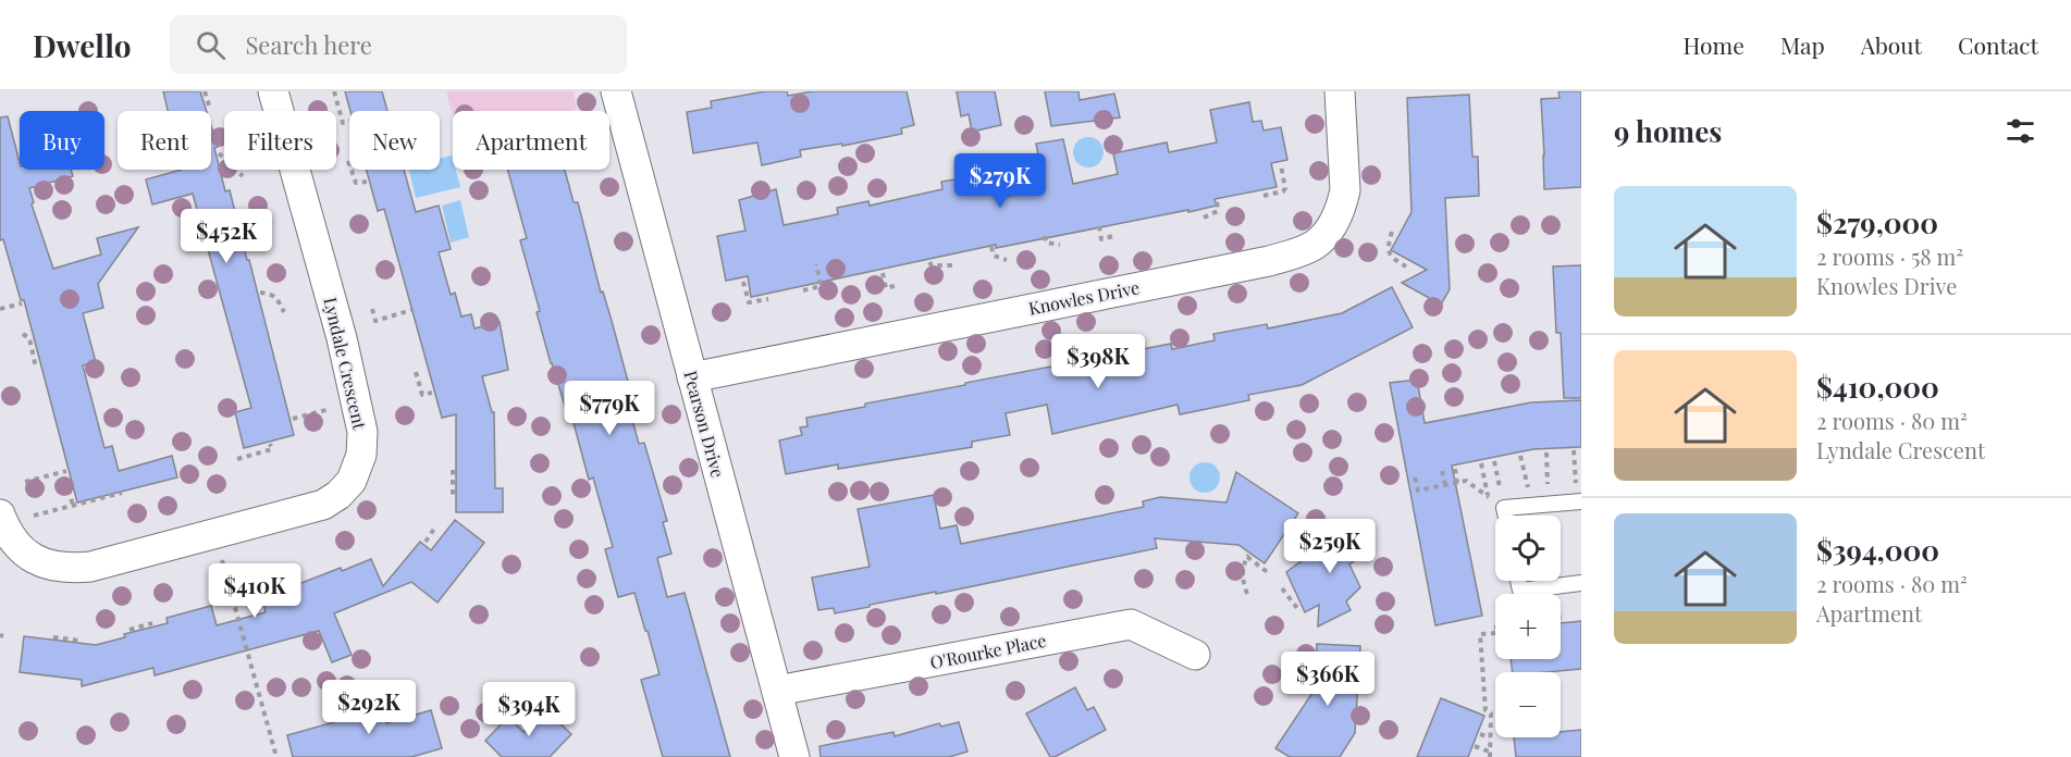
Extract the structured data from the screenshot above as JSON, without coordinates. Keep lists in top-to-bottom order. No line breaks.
{"streets":{"street":["Knowles Drive","Lyndale Crescent","Pearson Drive","O'Rourke Place"]},"crossings":[["Knowles Drive","Pearson Drive"],["Pearson Drive","O'Rourke Place"]],"page":{"header":"Dwello","search":"Search here","nav":["Home","Map","About","Contact"],"heading":"9 homes","chip":["Buy","Rent","Filters","New","Apartment"],"price":["$279K","$452K","$398K","$779K","$259K","$410K","$366K","$292K","$394K"],"list":[{"name":"$279,000","note":"2 rooms · 58 m² · Knowles Drive"},{"name":"$410,000","note":"2 rooms · 80 m² · Lyndale Crescent"},{"name":"$394,000","note":"2 rooms · 80 m² · Apartment"}],"map_buttons":["+","−"]}}
